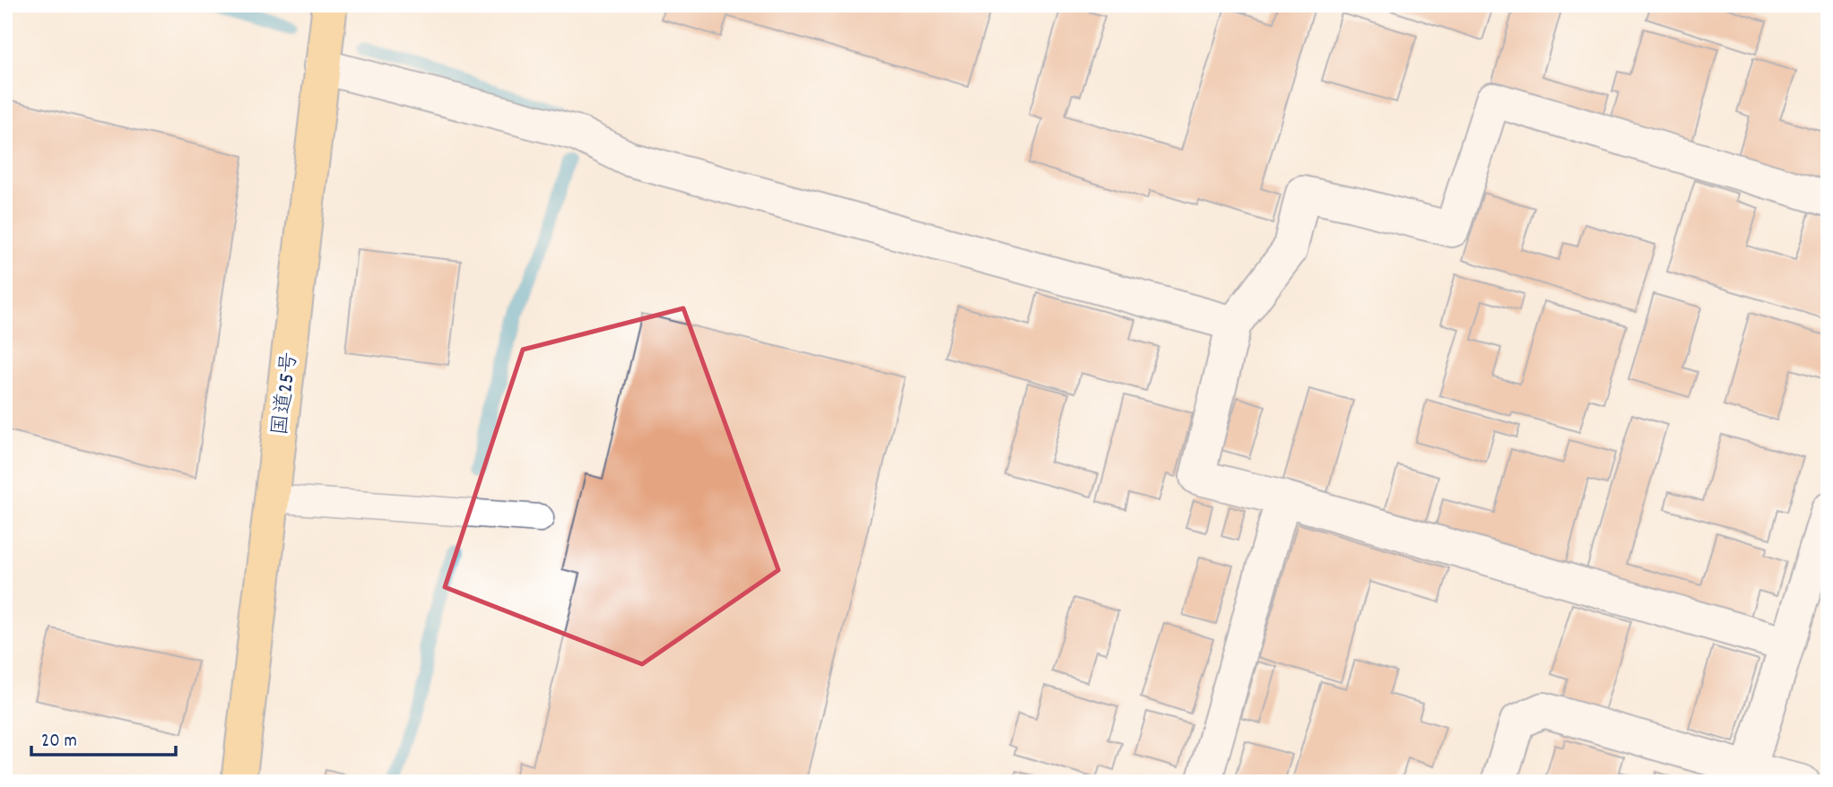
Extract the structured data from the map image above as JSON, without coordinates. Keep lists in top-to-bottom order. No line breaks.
{"streets":{"highway":["国道25号"]},"scale_bar":"20 m"}
